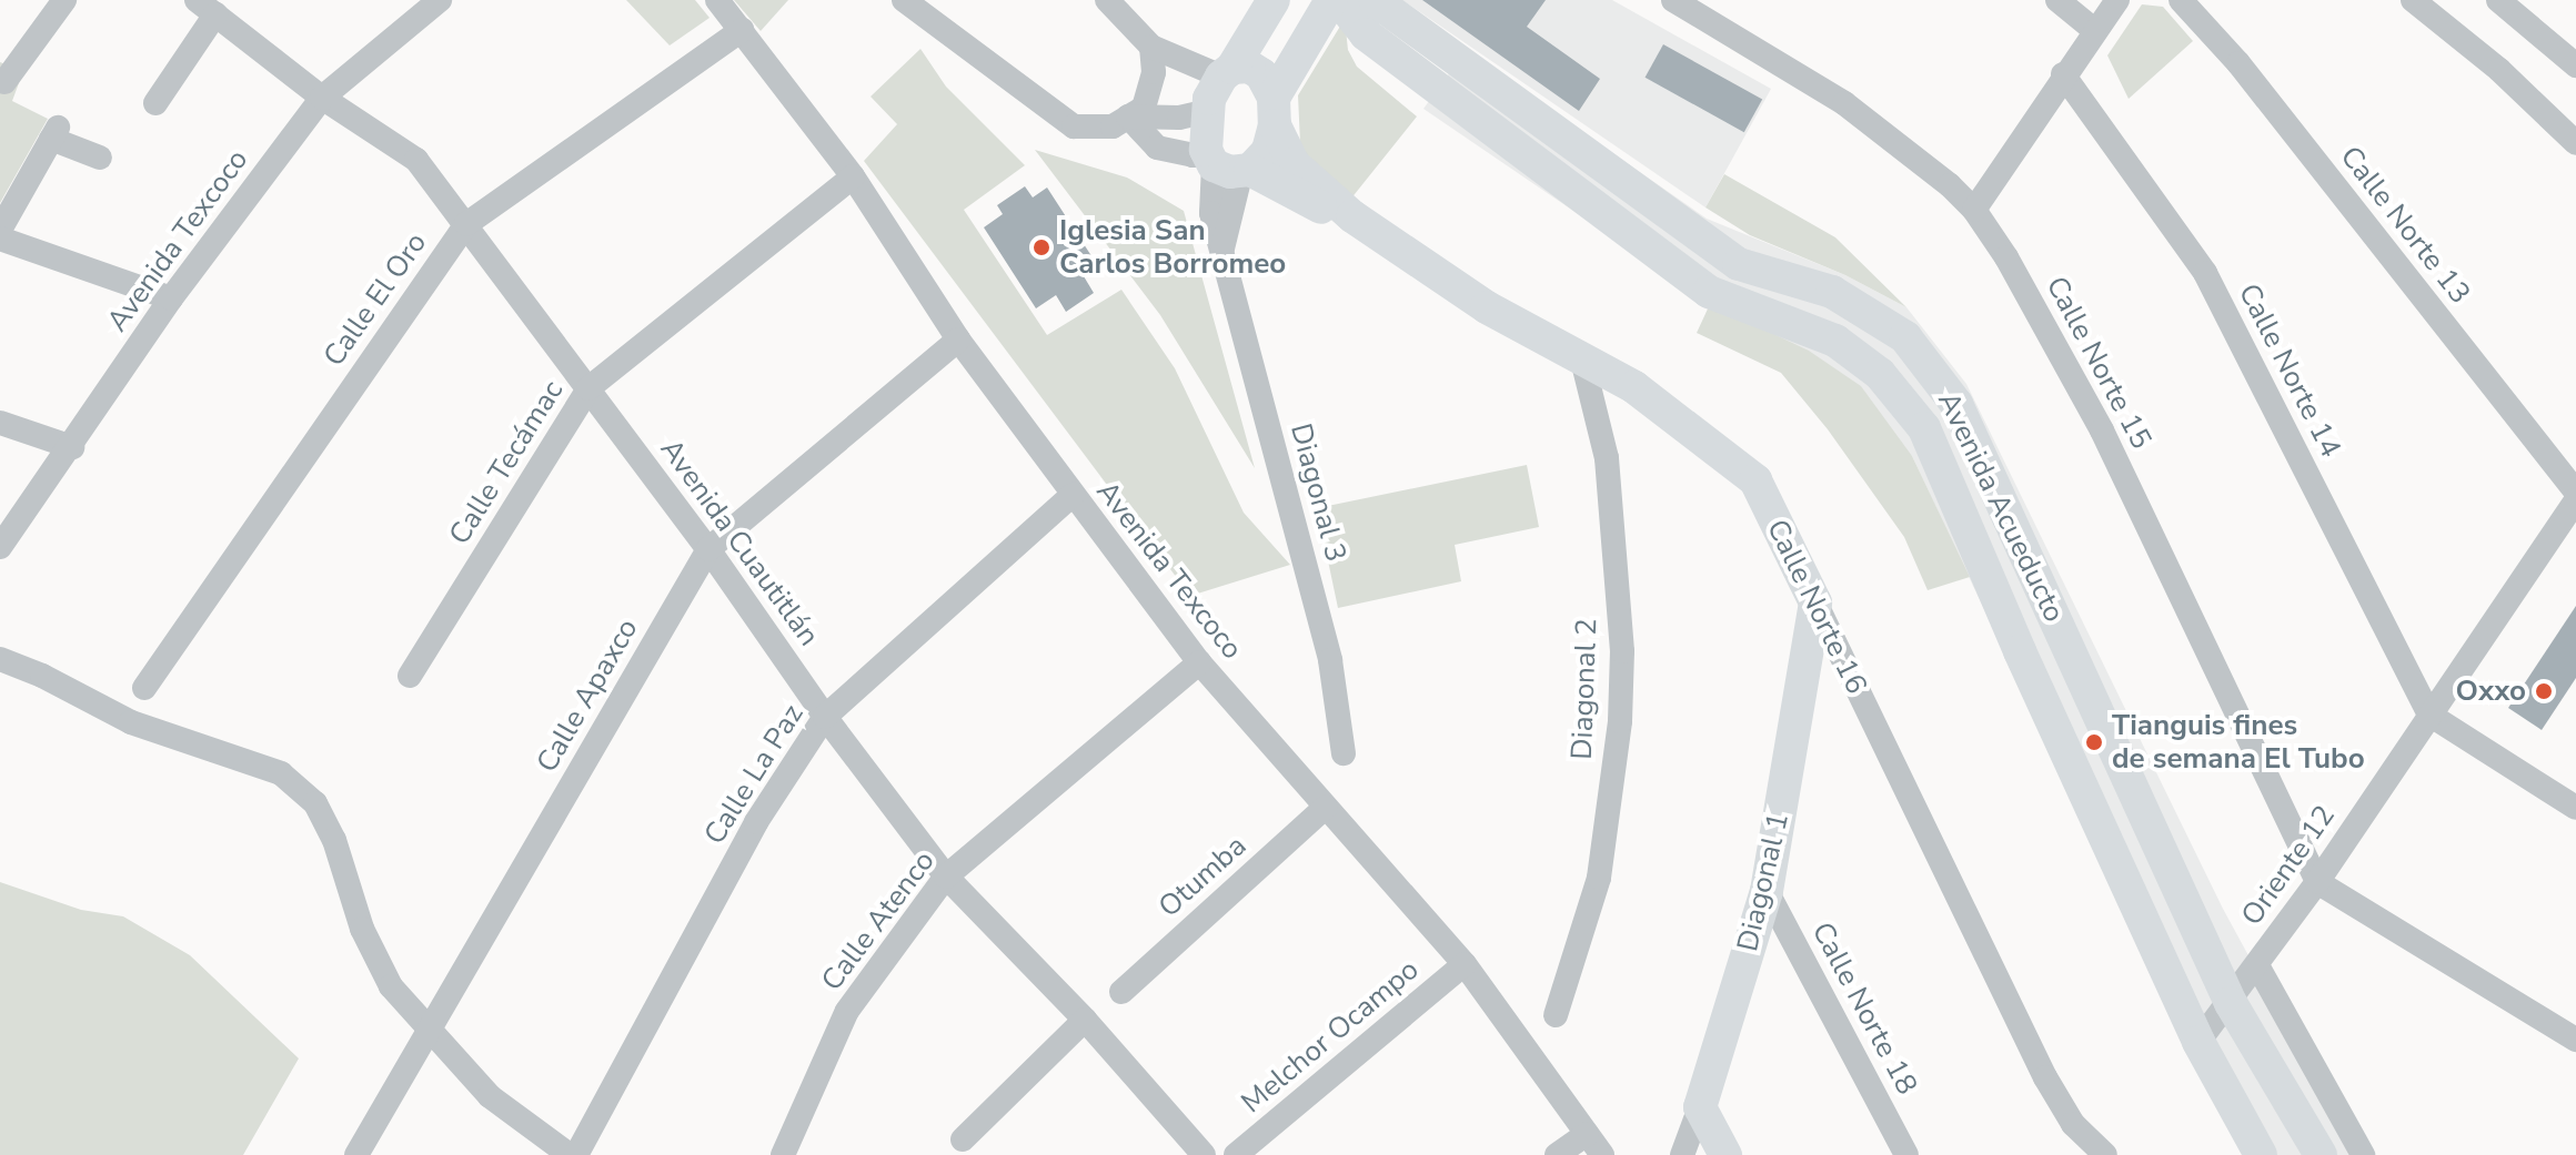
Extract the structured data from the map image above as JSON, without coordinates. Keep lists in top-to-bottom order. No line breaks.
{"streets":{"street":["Calle Norte 13","Avenida Texcoco","Calle El Oro","Calle Norte 15","Calle Norte 14","Calle Tecámac","Diagonal 3","Avenida Acueducto","Avenida Cuautitlán","Calle Norte 16","Diagonal 2","Calle Apaxco","Calle La Paz","Oriente 12","Otumba","Diagonal 1","Calle Atenco","Calle Norte 18","Melchor Ocampo"]},"crossings":[["Avenida Texcoco","Calle El Oro"],["Avenida Texcoco","Calle Tecámac"],["Avenida Texcoco","Avenida Cuautitlán"],["Avenida Texcoco","Calle Apaxco"],["Avenida Texcoco","Calle La Paz"],["Avenida Texcoco","Otumba"],["Avenida Texcoco","Calle Atenco"],["Avenida Texcoco","Melchor Ocampo"],["Calle El Oro","Avenida Cuautitlán"],["Calle Norte 15","Oriente 12"],["Calle Norte 14","Oriente 12"],["Calle Tecámac","Avenida Cuautitlán"],["Diagonal 3","Calle Norte 16"],["Avenida Acueducto","Oriente 12"],["Avenida Cuautitlán","Calle Apaxco"],["Avenida Cuautitlán","Calle La Paz"],["Avenida Cuautitlán","Calle Atenco"],["Calle Norte 16","Diagonal 2"],["Calle Norte 16","Diagonal 1"],["Diagonal 1","Calle Norte 18"]],"places":["Iglesia San Carlos Borromeo","Oxxo","Tianguis fines de semana El Tubo"]}
